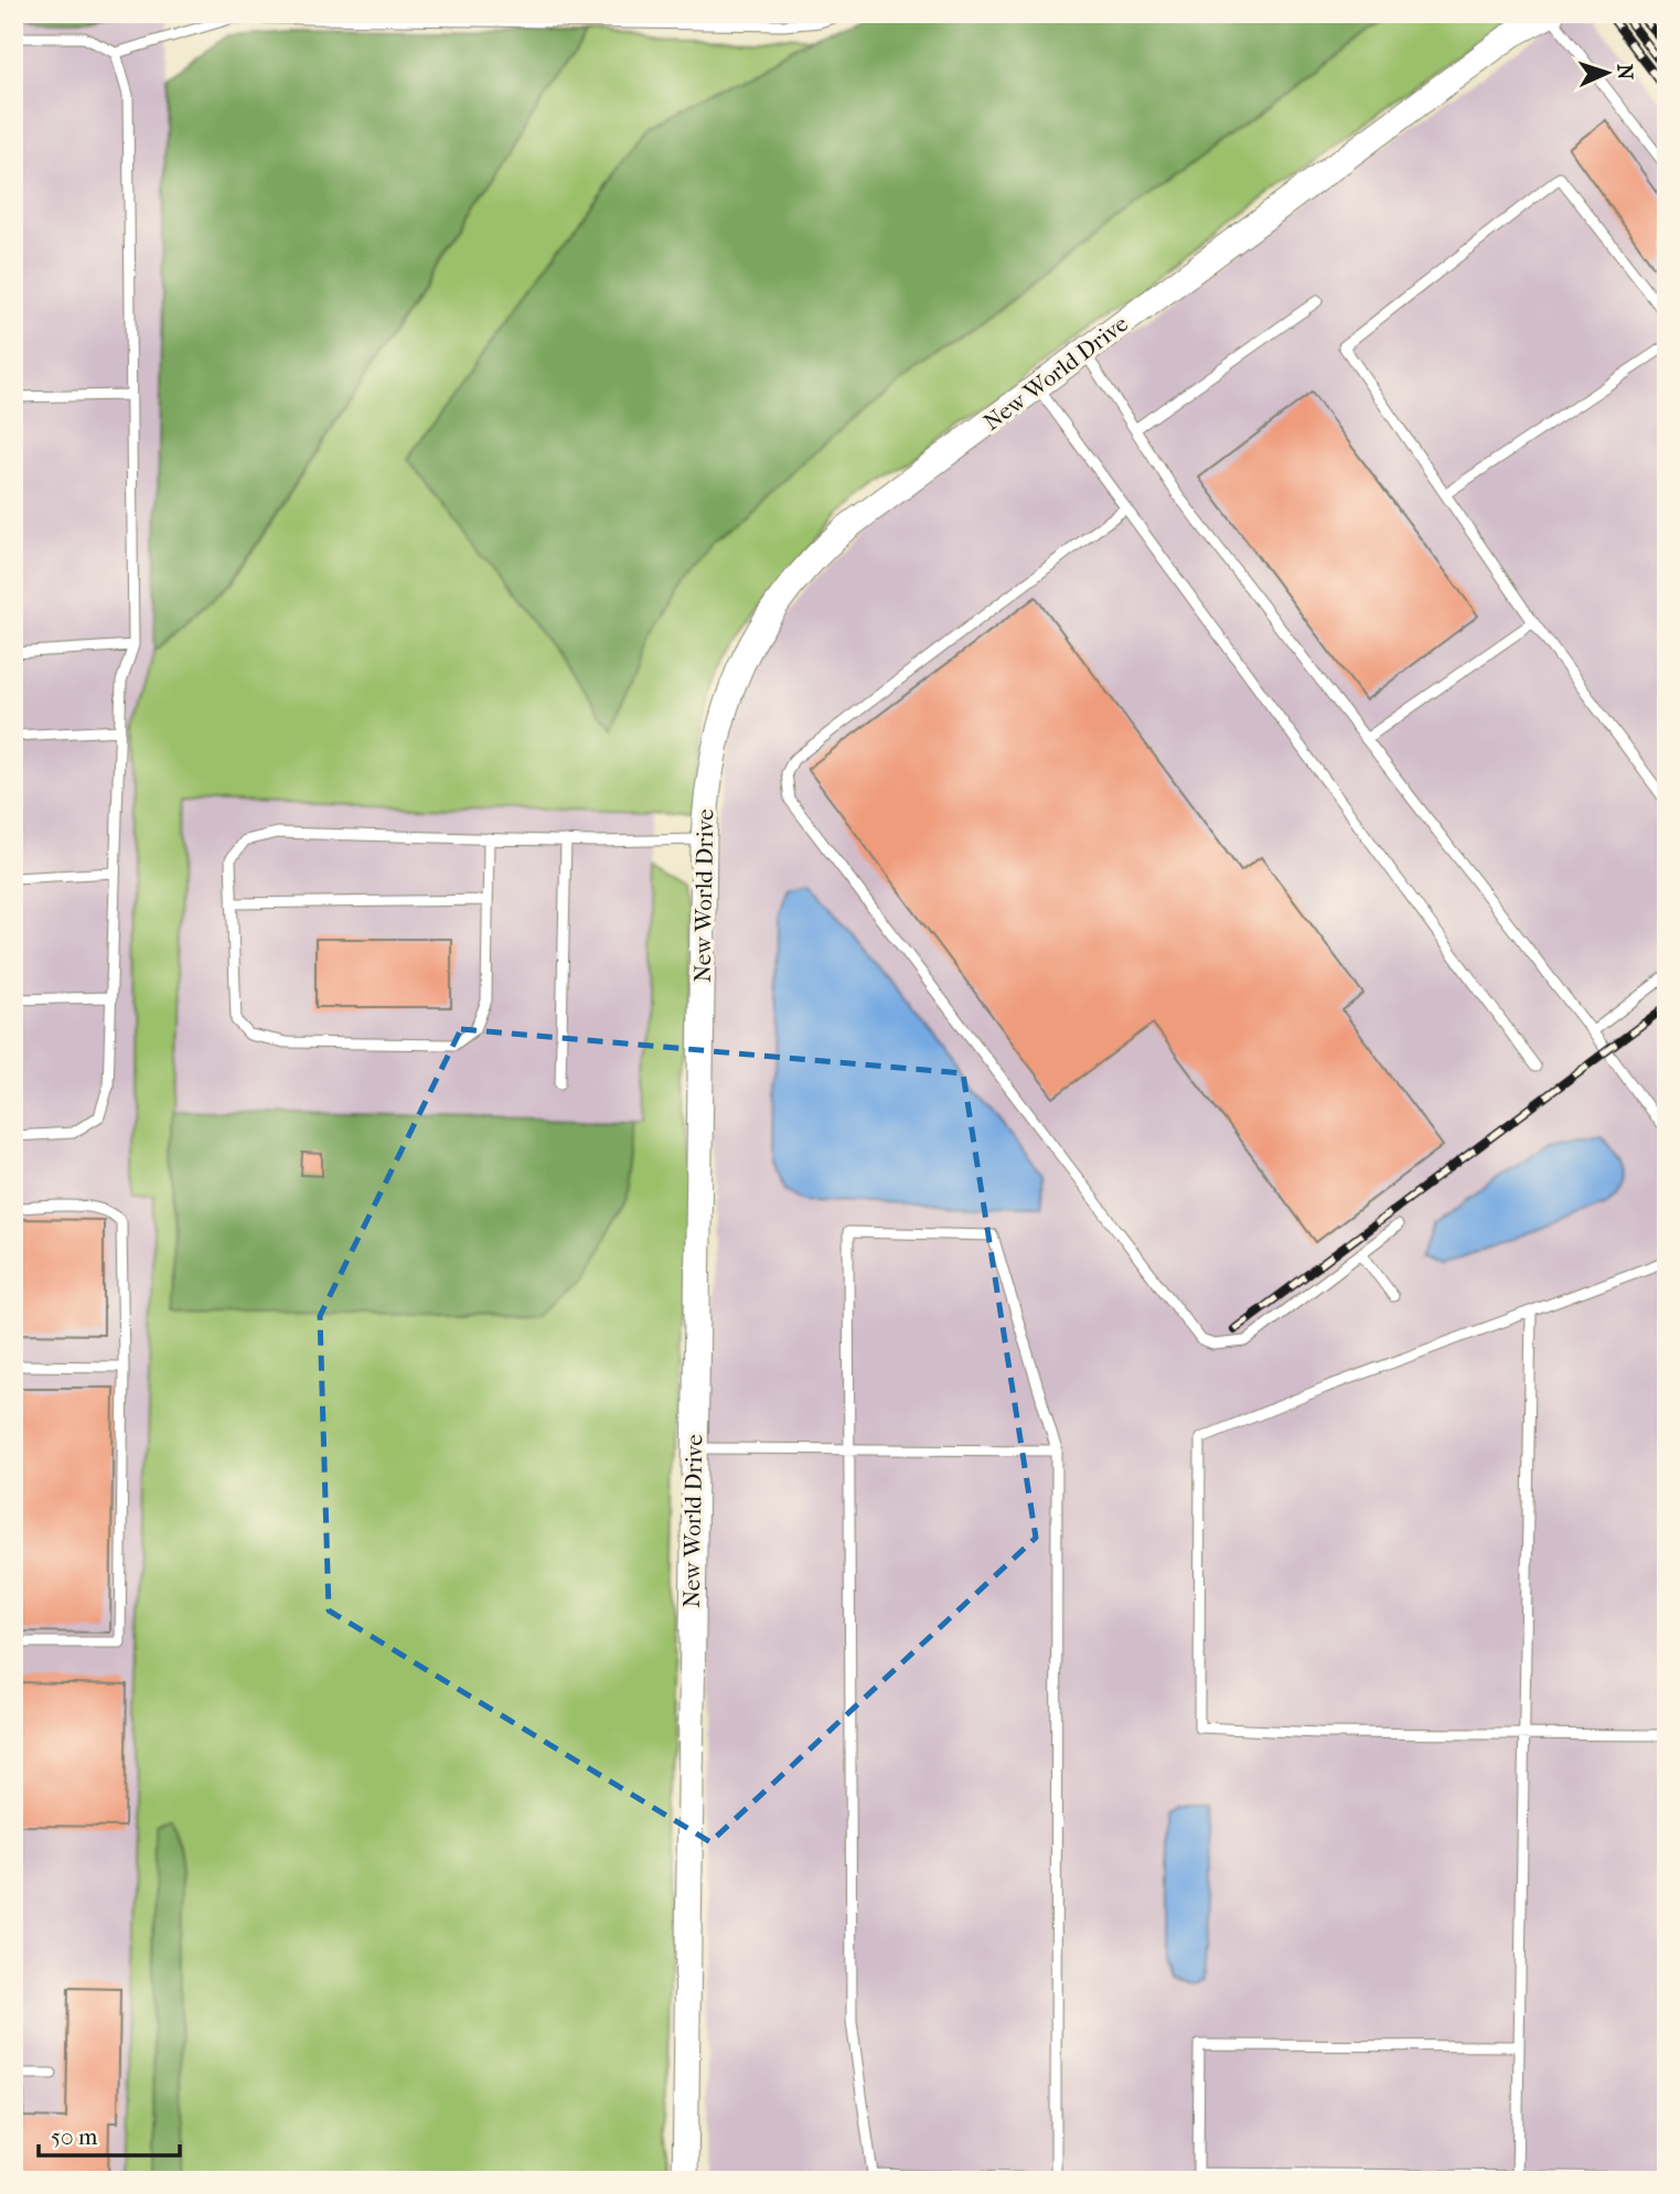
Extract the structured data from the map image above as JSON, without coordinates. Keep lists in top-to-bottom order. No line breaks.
{"streets":{"street":["New World Drive"]},"scale_bar":"50 m","north":"right"}
